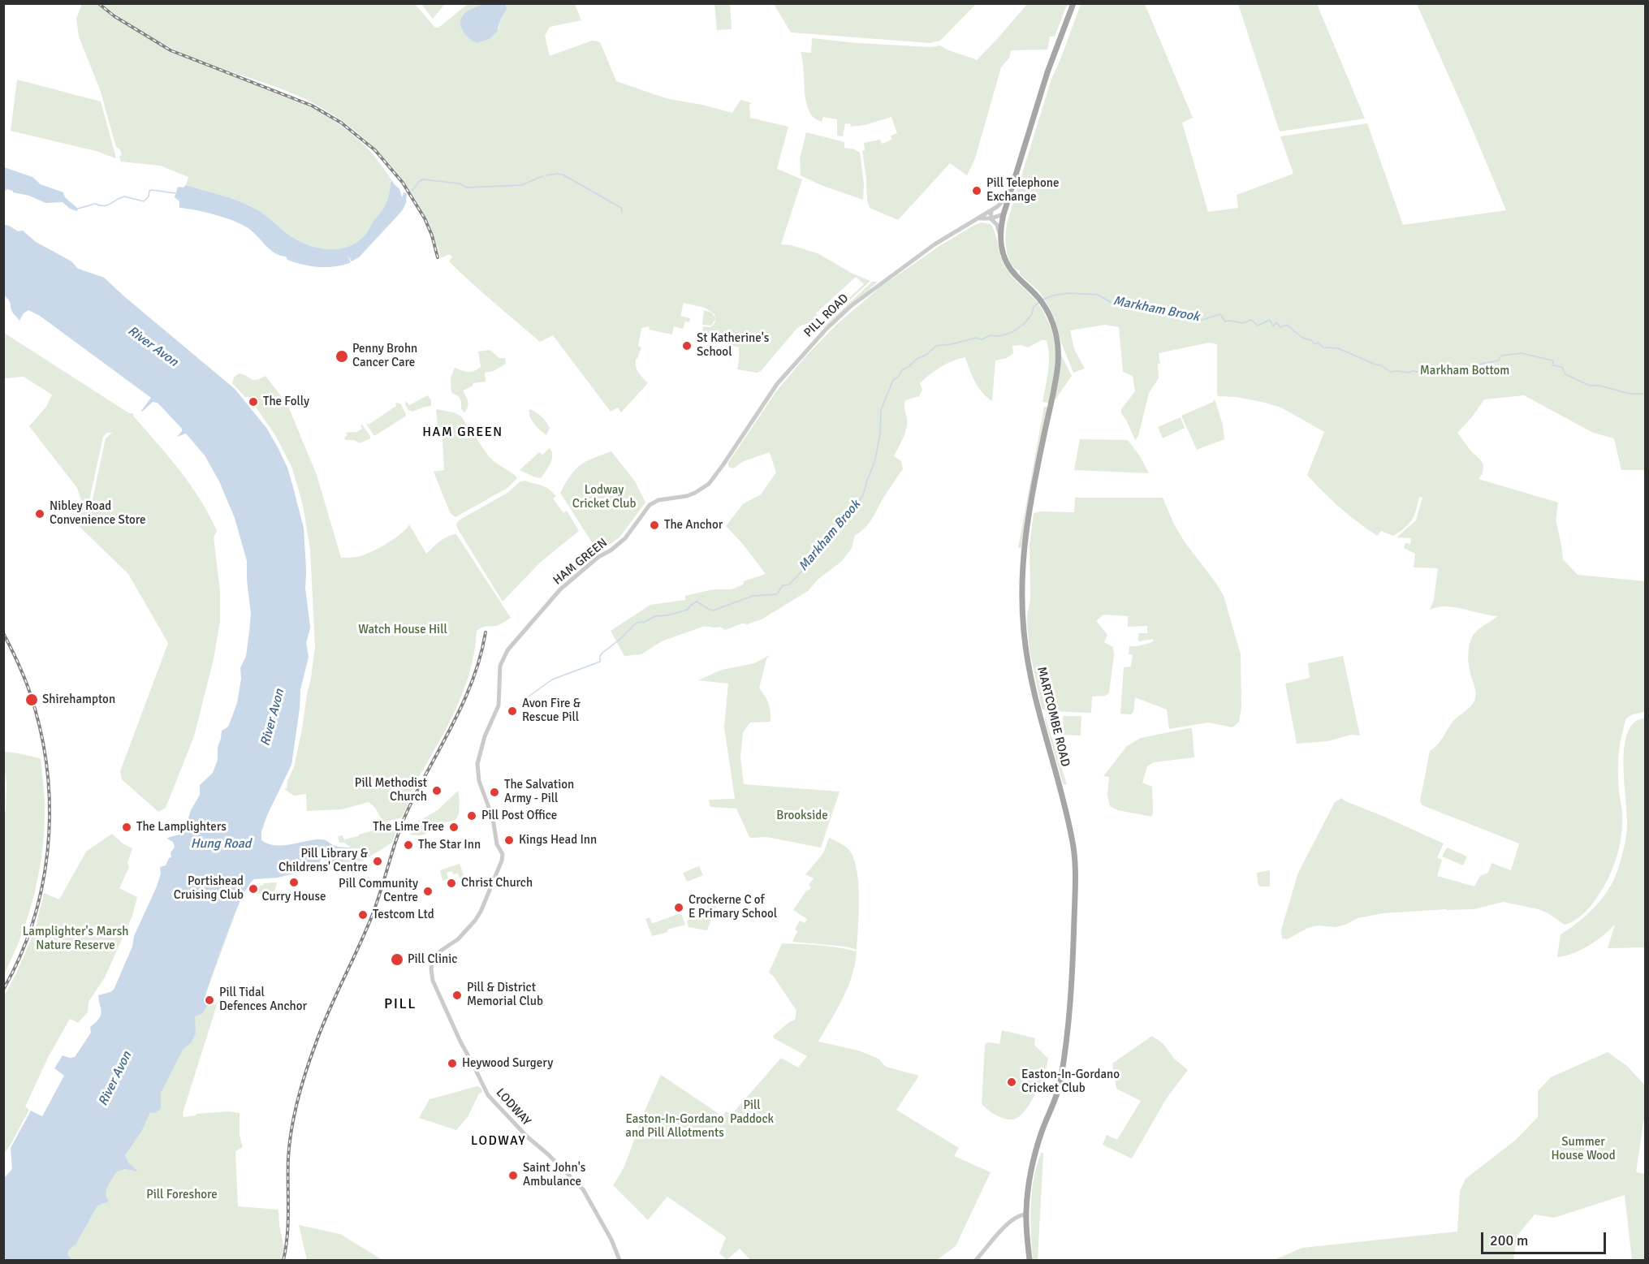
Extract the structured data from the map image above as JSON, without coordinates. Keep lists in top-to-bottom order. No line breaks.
{"streets":{"main road":["PILL ROAD","MARTCOMBE ROAD"],"street":["HAM GREEN","LODWAY"]},"crossings":[["PILL ROAD","HAM GREEN"],["PILL ROAD","MARTCOMBE ROAD"],["HAM GREEN","LODWAY"]],"districts":["HAM GREEN","PILL","LODWAY"],"water":["Markham Brook","River Avon","Hung Road"],"parks":["Markham Bottom","Lodway Cricket Club","Watch House Hill","Brookside","Lamplighter's Marsh Nature Reserve","Pill Paddock","Easton-In-Gordano and Pill Allotments","Summer House Wood","Pill Foreshore"],"places":["Pill Telephone Exchange","St Katherine's School","Penny Brohn Cancer Care","The Folly","Nibley Road Convenience Store","The Anchor","Shirehampton","Avon Fire & Rescue Pill","Pill Methodist Church","The Salvation Army - Pill","Pill Post Office","The Lamplighters","The Lime Tree","Kings Head Inn","The Star Inn","Pill Library & Childrens' Centre","Curry House","Christ Church","Portishead Cruising Club","Pill Community Centre","Crockerne C of E Primary School","Testcom Ltd","Pill Clinic","Pill & District Memorial Club","Pill Tidal Defences Anchor","Heywood Surgery","Easton-In-Gordano Cricket Club","Saint John's Ambulance"],"scale_bar":"200 m"}
